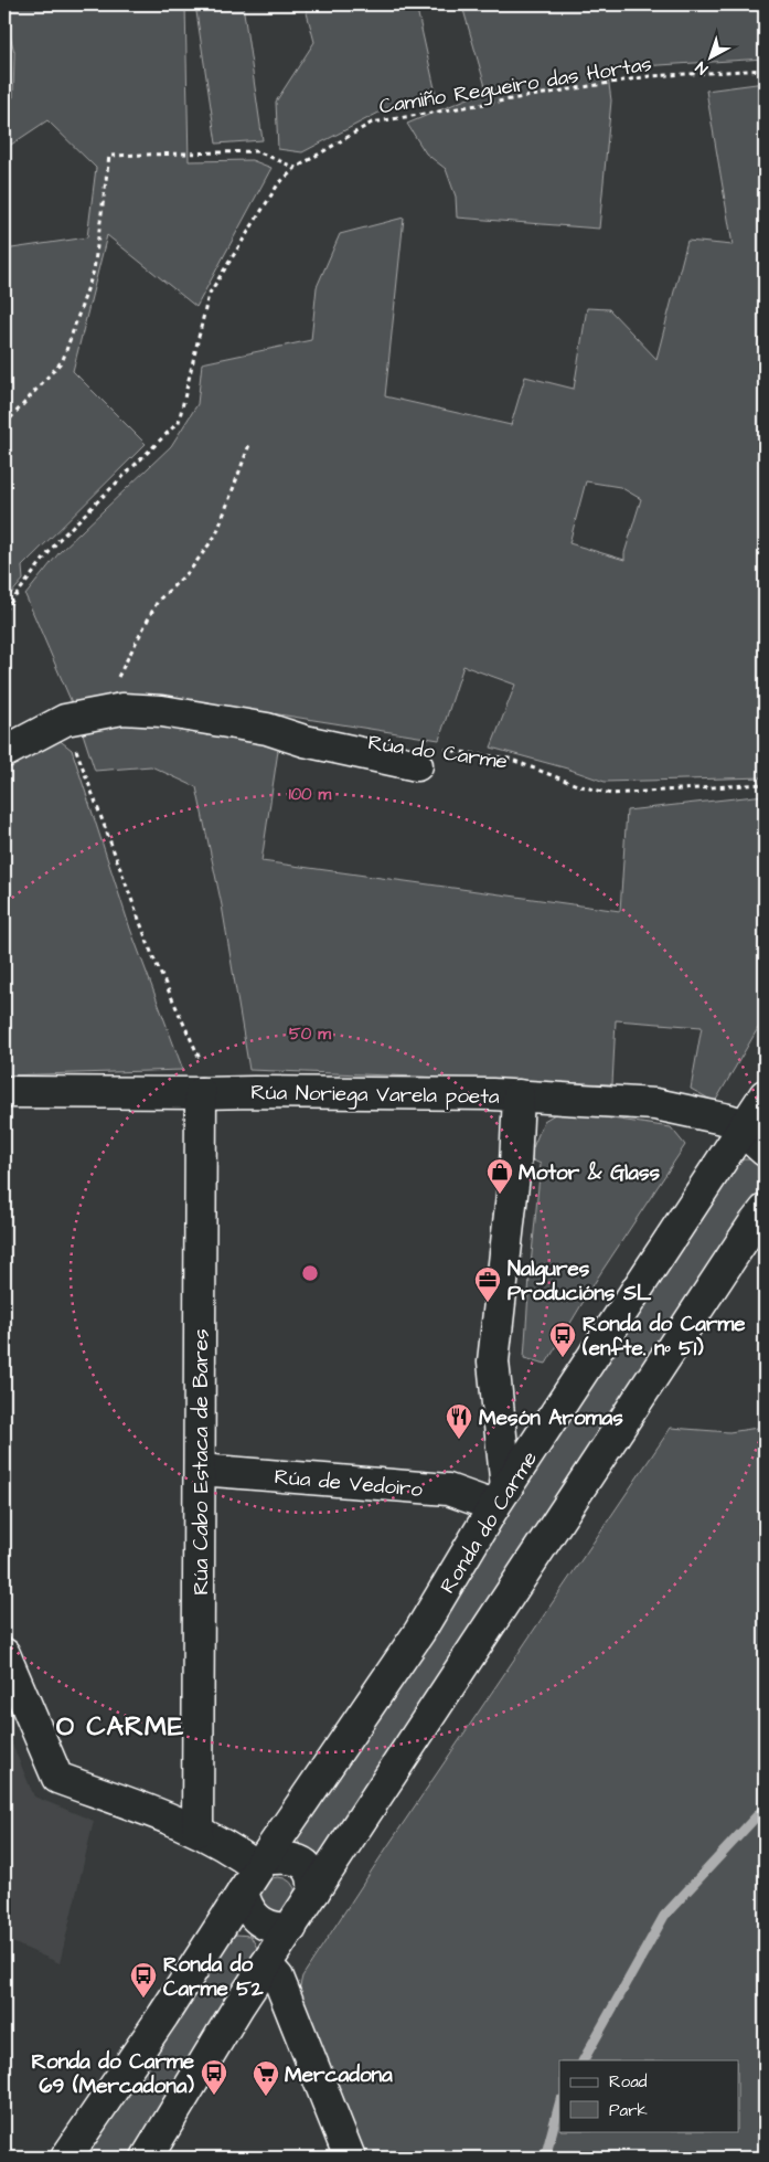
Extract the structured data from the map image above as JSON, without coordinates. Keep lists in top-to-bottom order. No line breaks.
{"streets":{"street":["Rúa do Carme","Rúa Noriega Varela poeta","Rúa Cabo Estaca de Bares","Rúa de Vedoiro","Ronda do Carme"],"path":["Camiño Regueiro das Hortas"]},"crossings":[["Rúa Noriega Varela poeta","Rúa Cabo Estaca de Bares"],["Rúa Noriega Varela poeta","Ronda do Carme"],["Rúa Cabo Estaca de Bares","Rúa de Vedoiro"],["Rúa de Vedoiro","Ronda do Carme"]],"districts":["O CARME"],"places":{"shop":["Motor & Glass"],"office":["Nalgures Producións SL"],"bus stop":["Ronda do Carme (enfte. nº 51)","Ronda do Carme 52","Ronda do Carme 69 (Mercadona)"],"restaurant":["Mesón Aromas"],"supermarket":["Mercadona"]},"legend":["Road","Park"],"north":"bottom left","rings":["100 m","50 m"]}
